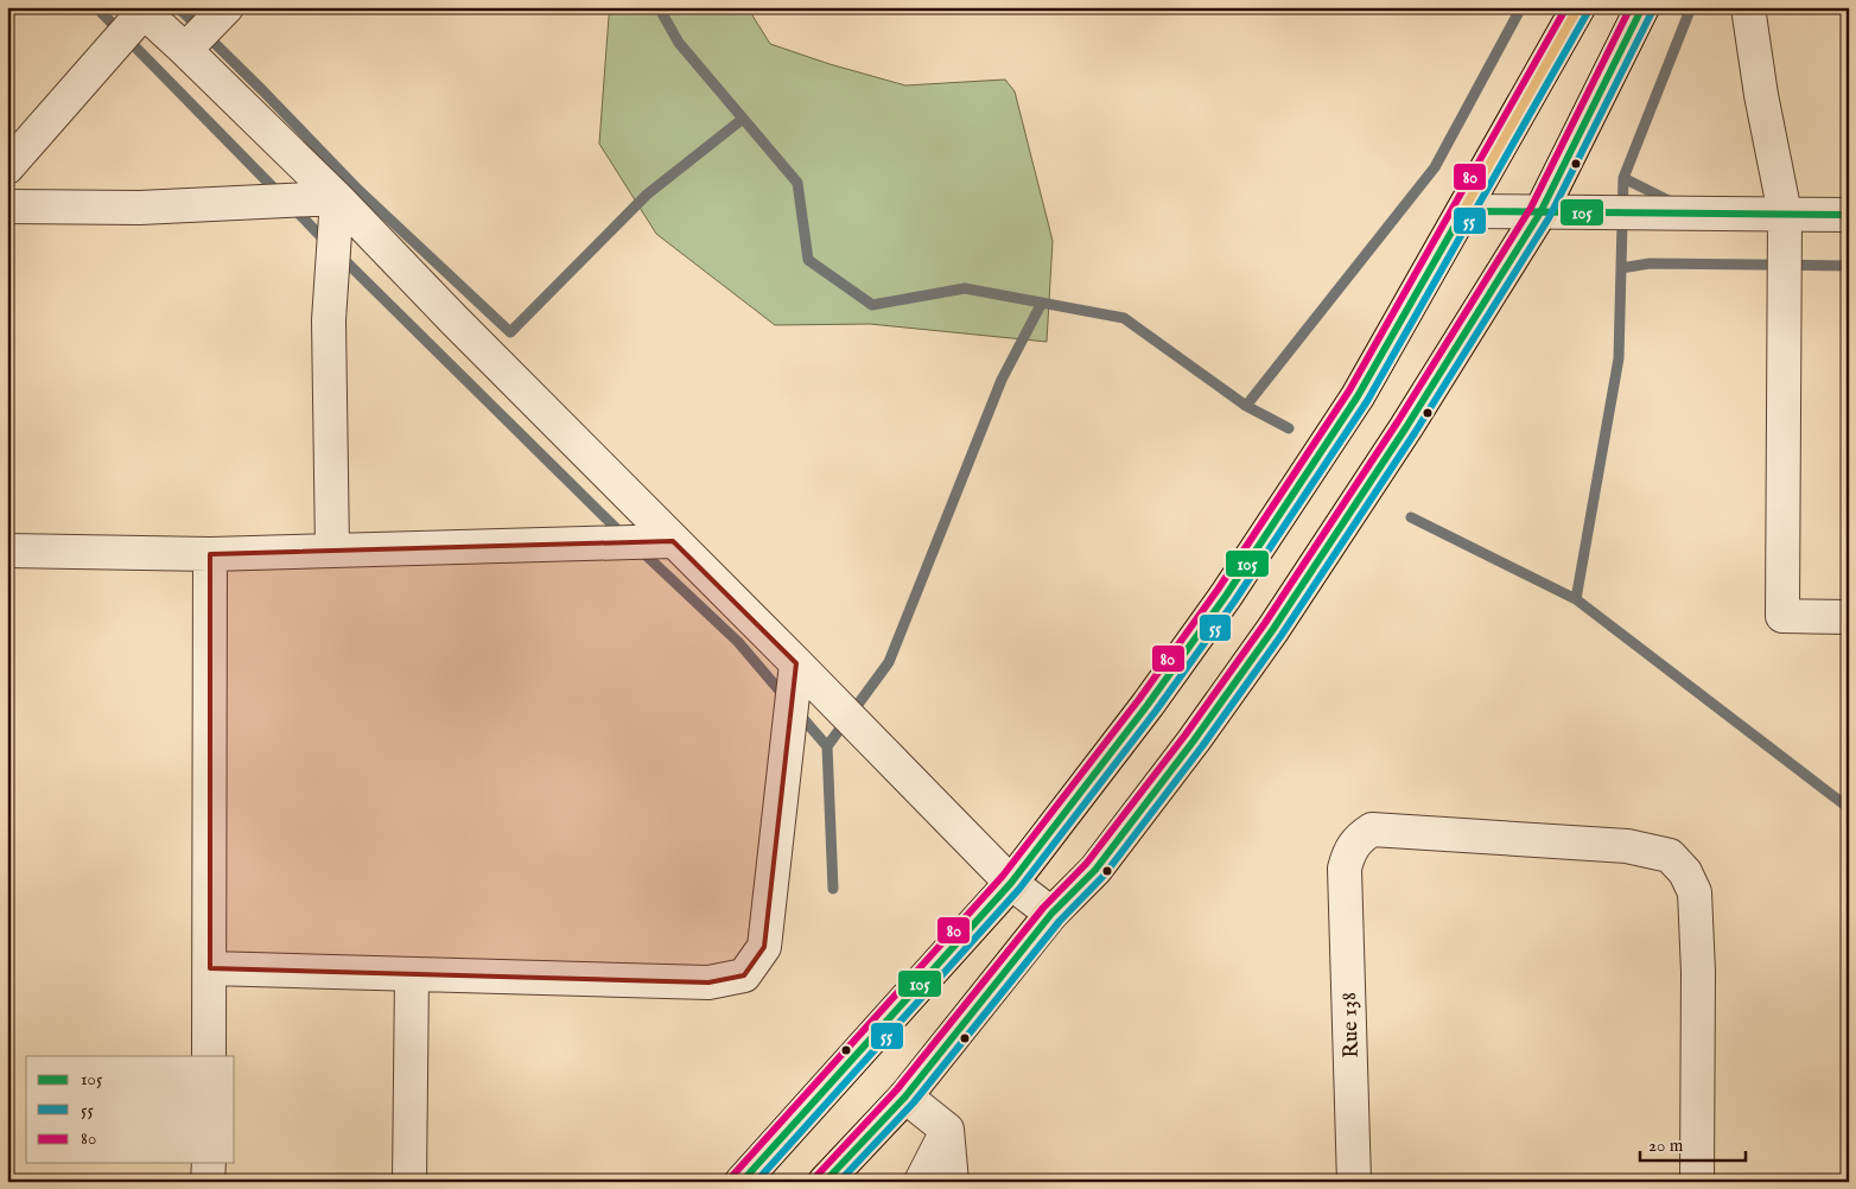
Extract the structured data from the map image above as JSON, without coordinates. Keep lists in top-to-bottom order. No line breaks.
{"streets":{"street":["Rue 138"]},"lines":["transit line 105","transit line 80","transit line 55"],"legend":["105","55","80"],"scale_bar":"20 m"}
